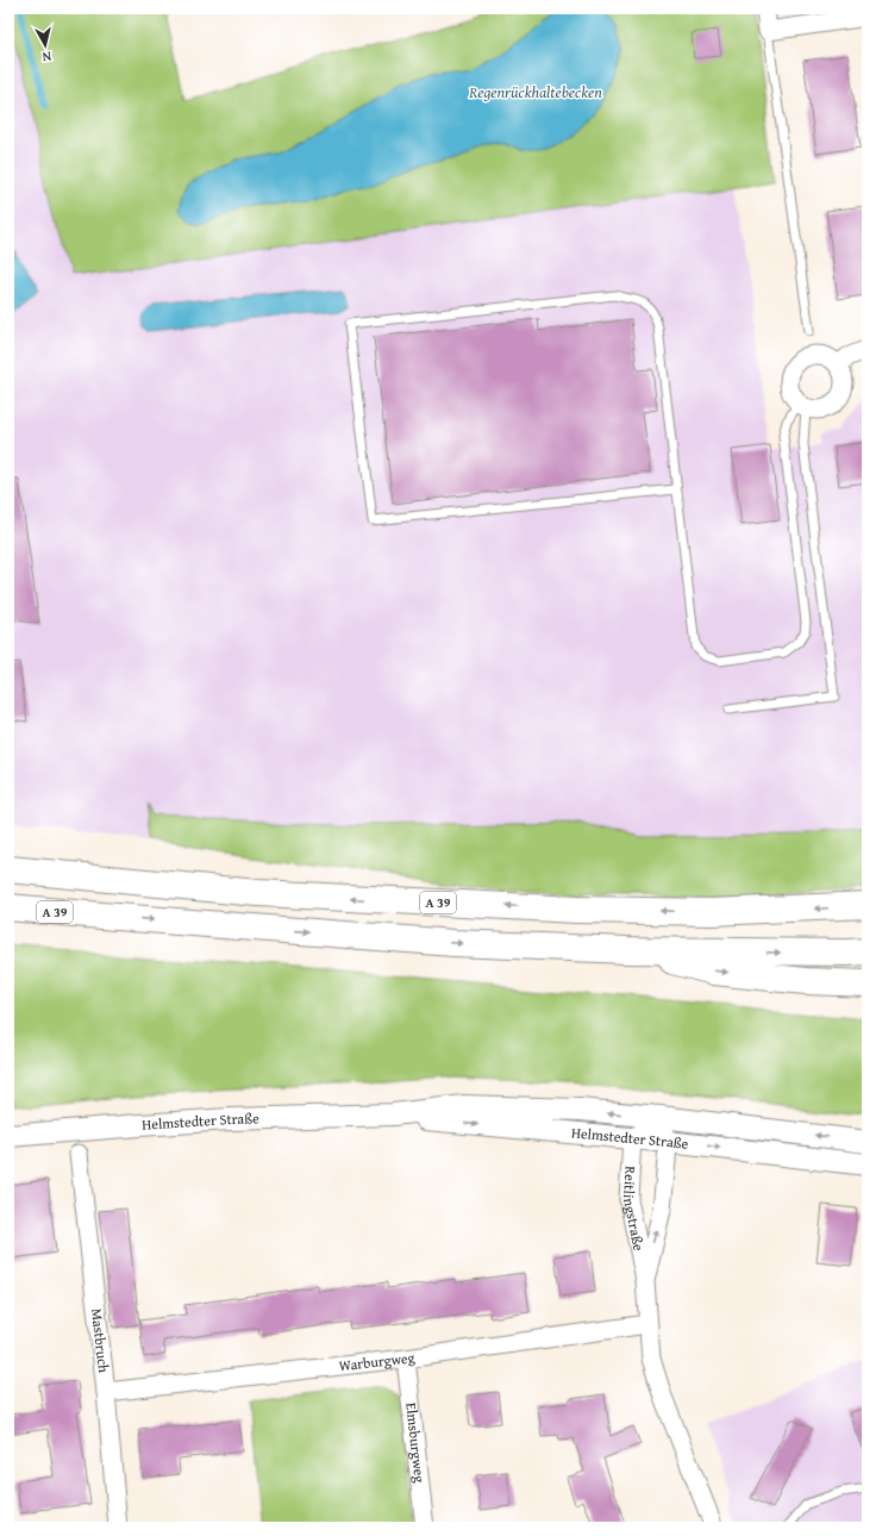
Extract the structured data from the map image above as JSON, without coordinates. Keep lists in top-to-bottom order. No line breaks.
{"streets":{"highway":["A 39"],"street":["Helmstedter Straße","Reitlingstraße","Mastbruch","Warburgweg","Elmsburgweg"]},"crossings":[["Helmstedter Straße","Reitlingstraße"],["Reitlingstraße","Warburgweg"],["Mastbruch","Warburgweg"],["Warburgweg","Elmsburgweg"]],"water":["Regenrückhaltebecken"],"north":"bottom"}
